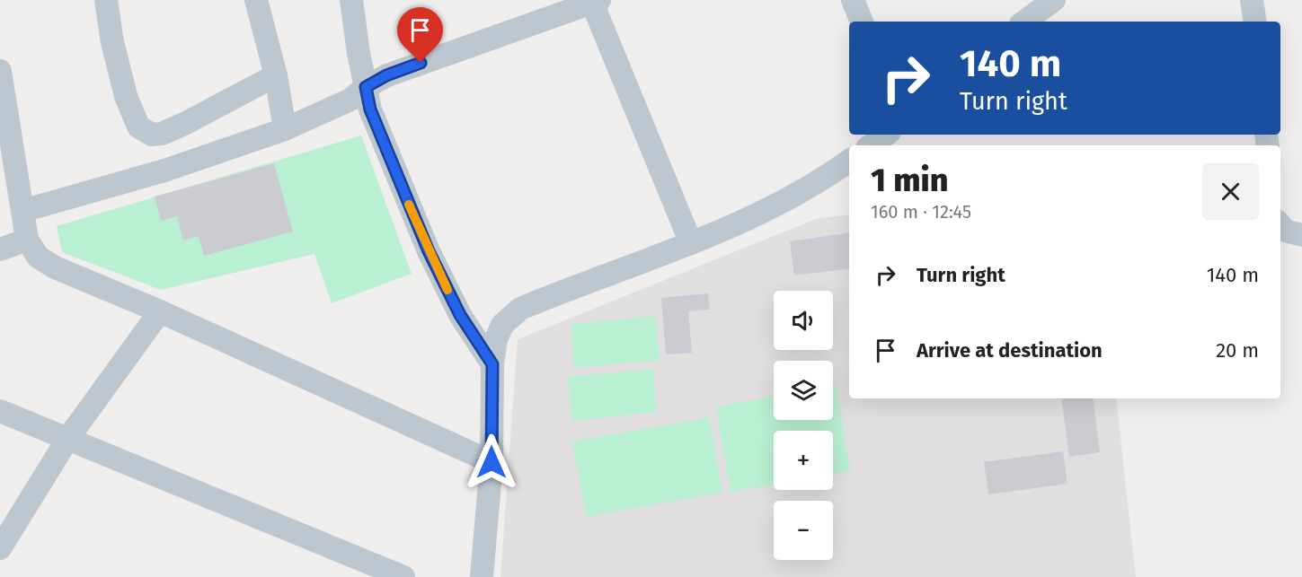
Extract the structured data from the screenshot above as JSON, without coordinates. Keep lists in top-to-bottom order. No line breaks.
{"page":{"turn":["140 m","Turn right"],"heading":["1 min","160 m · 12:45"],"list":[{"name":"Turn right","value":"140 m"},{"name":"Arrive at destination","value":"20 m"}],"map_buttons":["+","−"]}}
